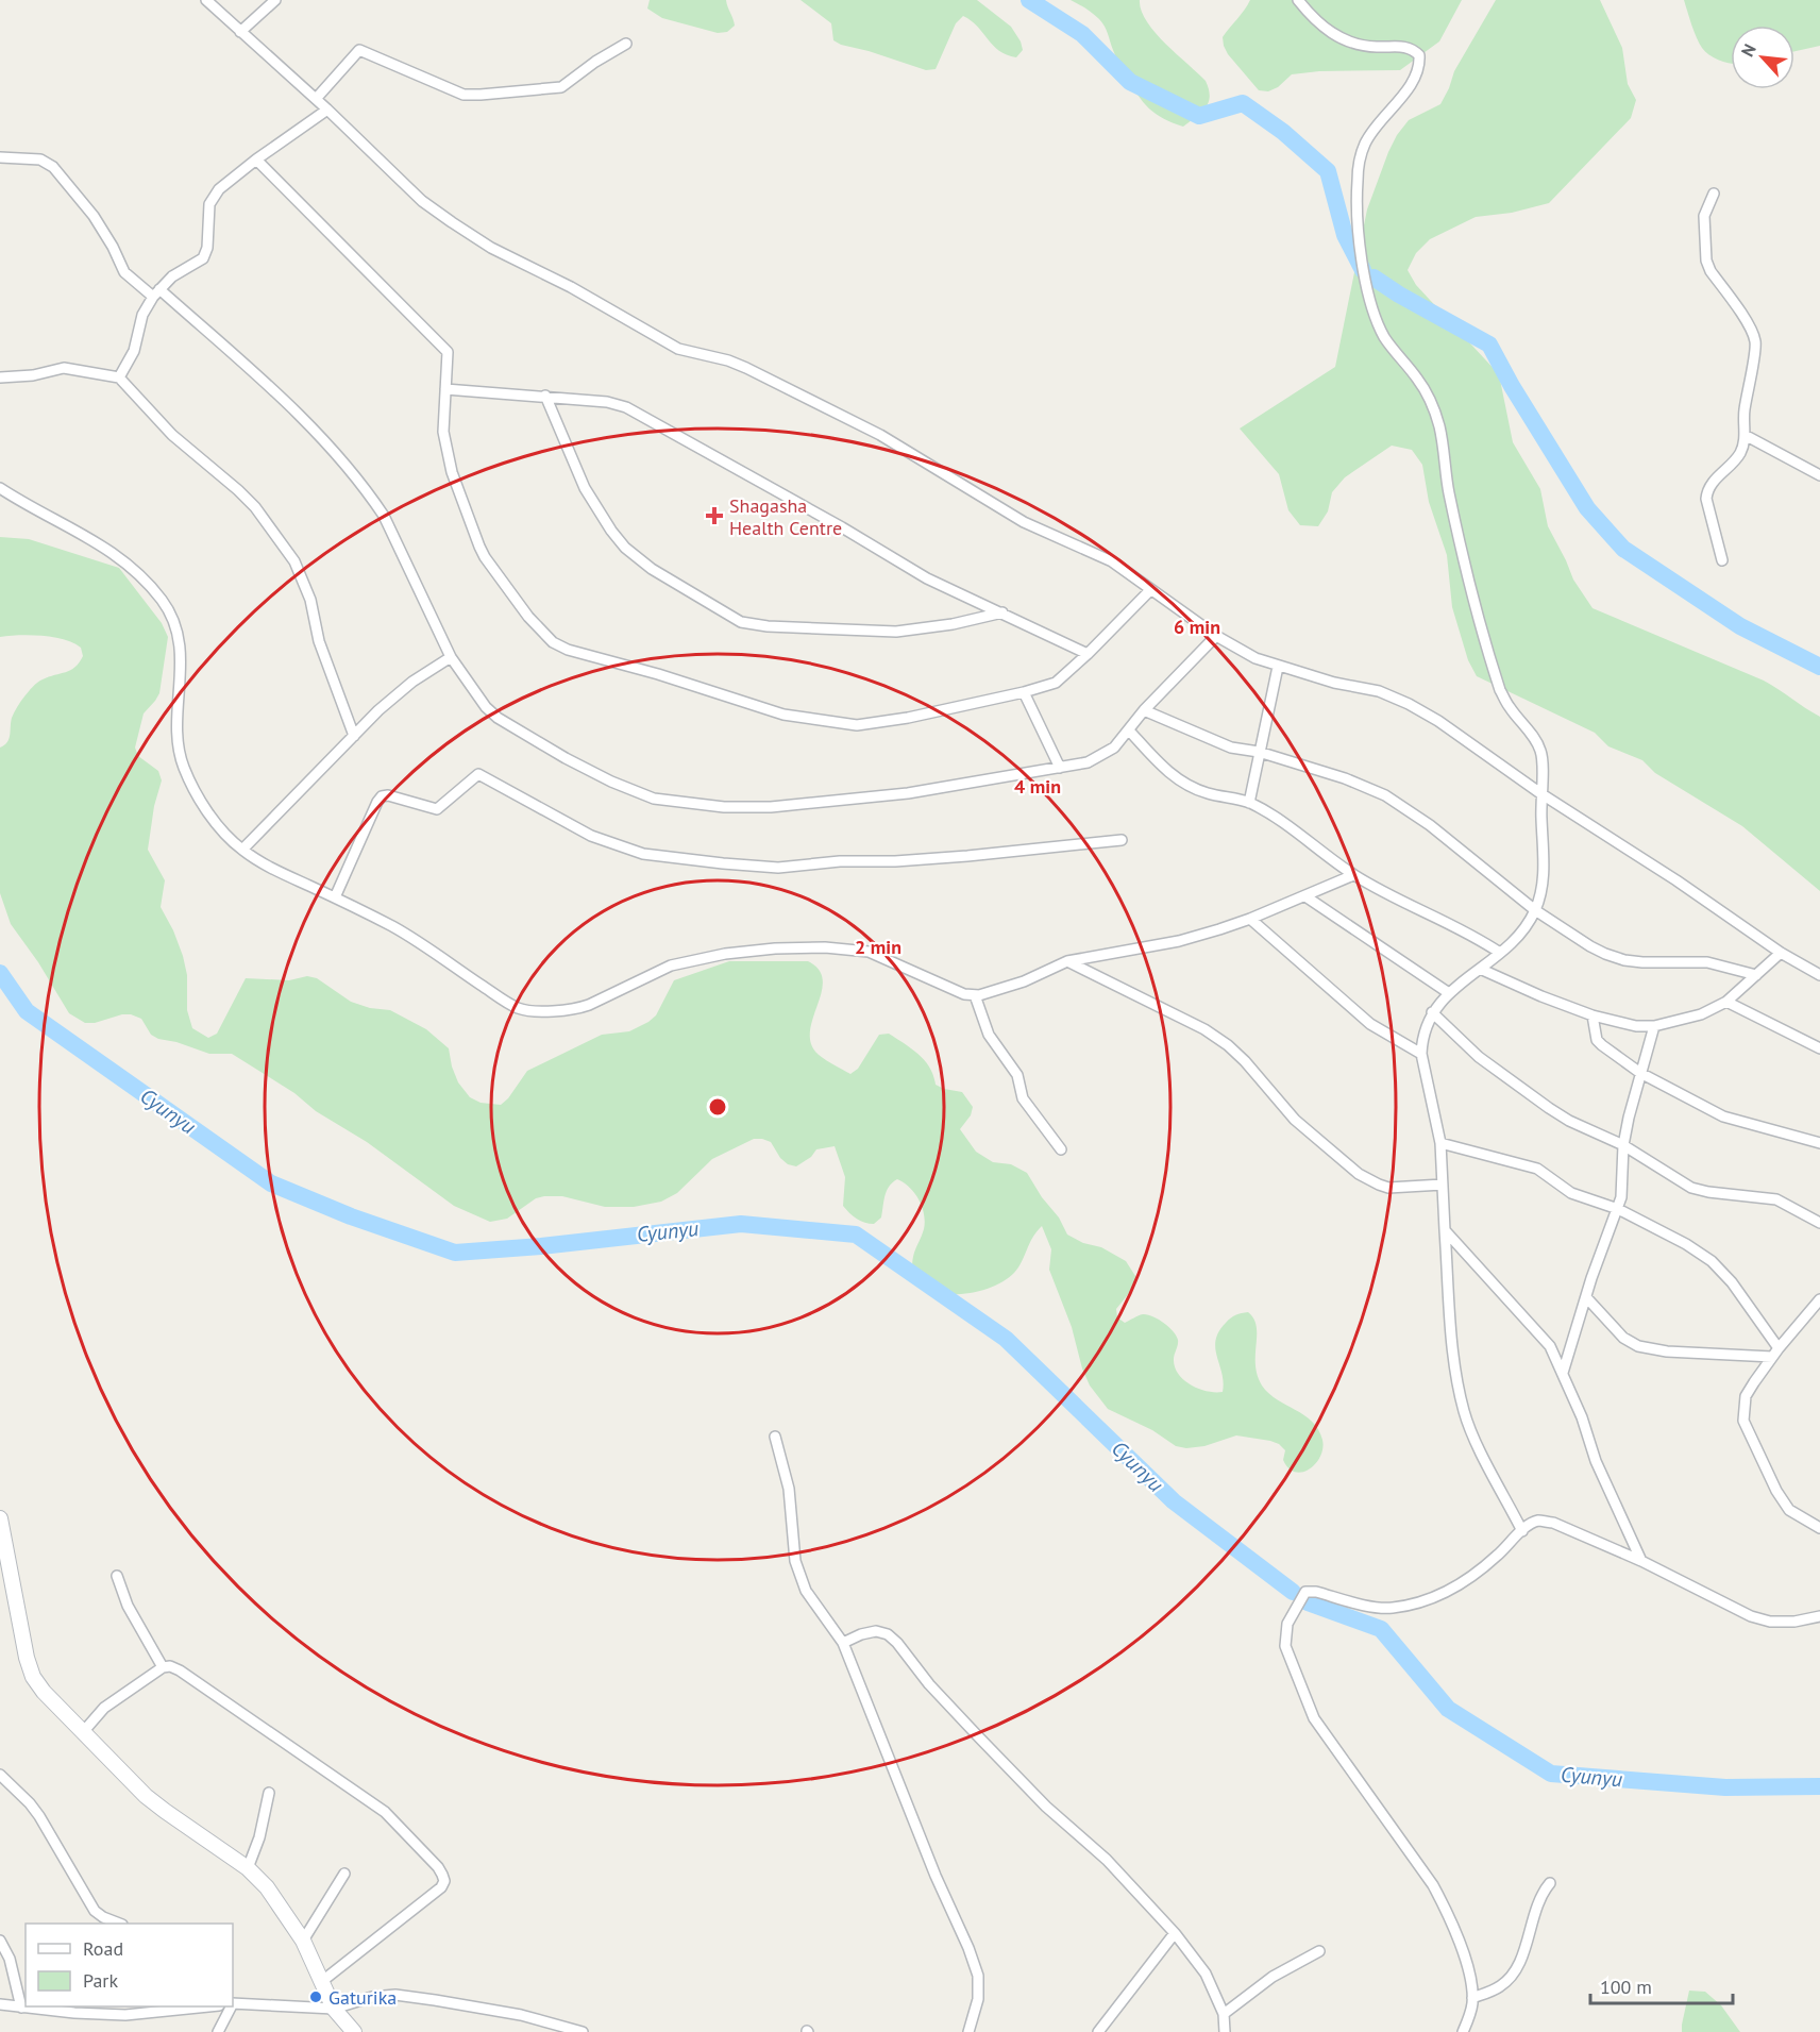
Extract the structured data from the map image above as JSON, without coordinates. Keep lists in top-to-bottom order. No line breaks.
{"water":["Cyunyu"],"places":{"health":["Shagasha Health Centre"],"other":["Gaturika"]},"legend":["Road","Park"],"scale_bar":"100 m","north":"top left","rings":["6 min","4 min","2 min"]}
